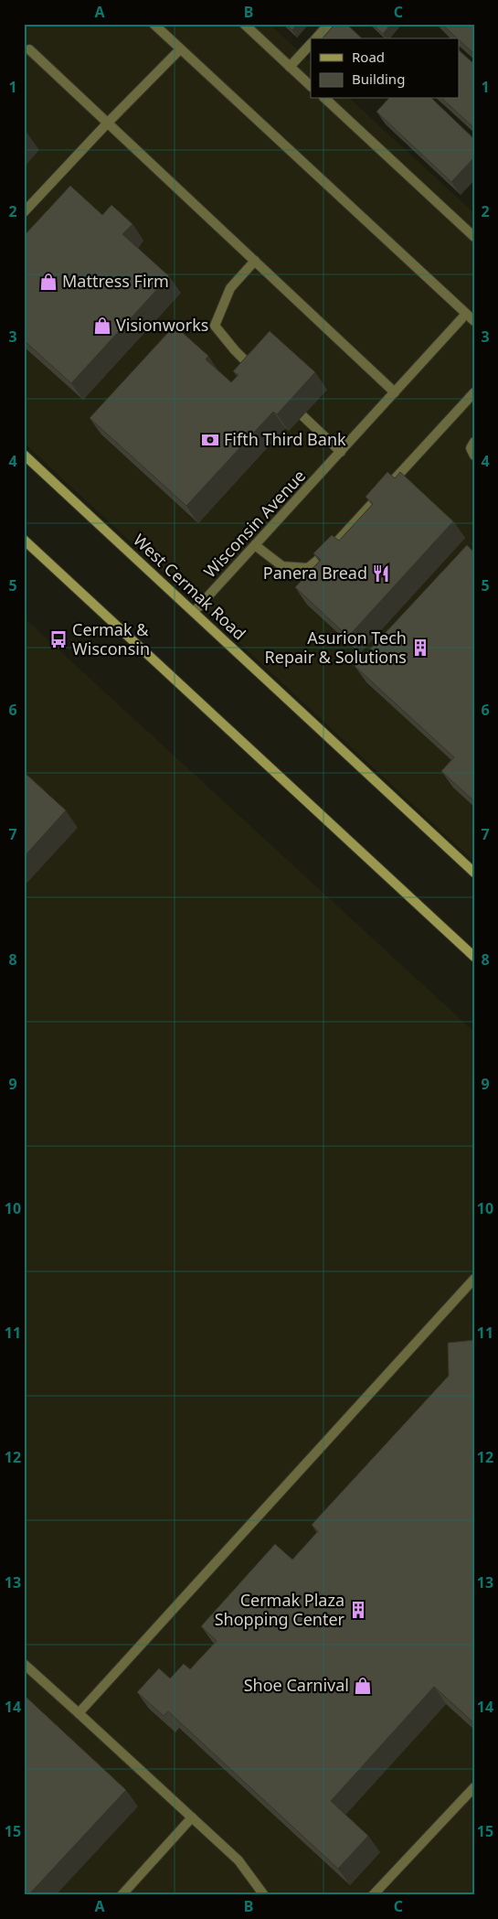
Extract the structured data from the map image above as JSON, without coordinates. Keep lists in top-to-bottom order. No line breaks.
{"streets":{"main road":["West Cermak Road"],"street":["Wisconsin Avenue"]},"crossings":[["Wisconsin Avenue","West Cermak Road"]],"places":{"shop":["Mattress Firm","Visionworks","Shoe Carnival"],"bank":["Fifth Third Bank"],"restaurant":["Panera Bread"],"bus stop":["Cermak & Wisconsin"],"building":["Asurion Tech Repair & Solutions","Cermak Plaza Shopping Center"]},"legend":["Road","Building"],"grid":{"columns":["A","B","C"],"rows":["1","2","3","4","5","6","7","8","9","10","11","12","13","14","15"]}}
